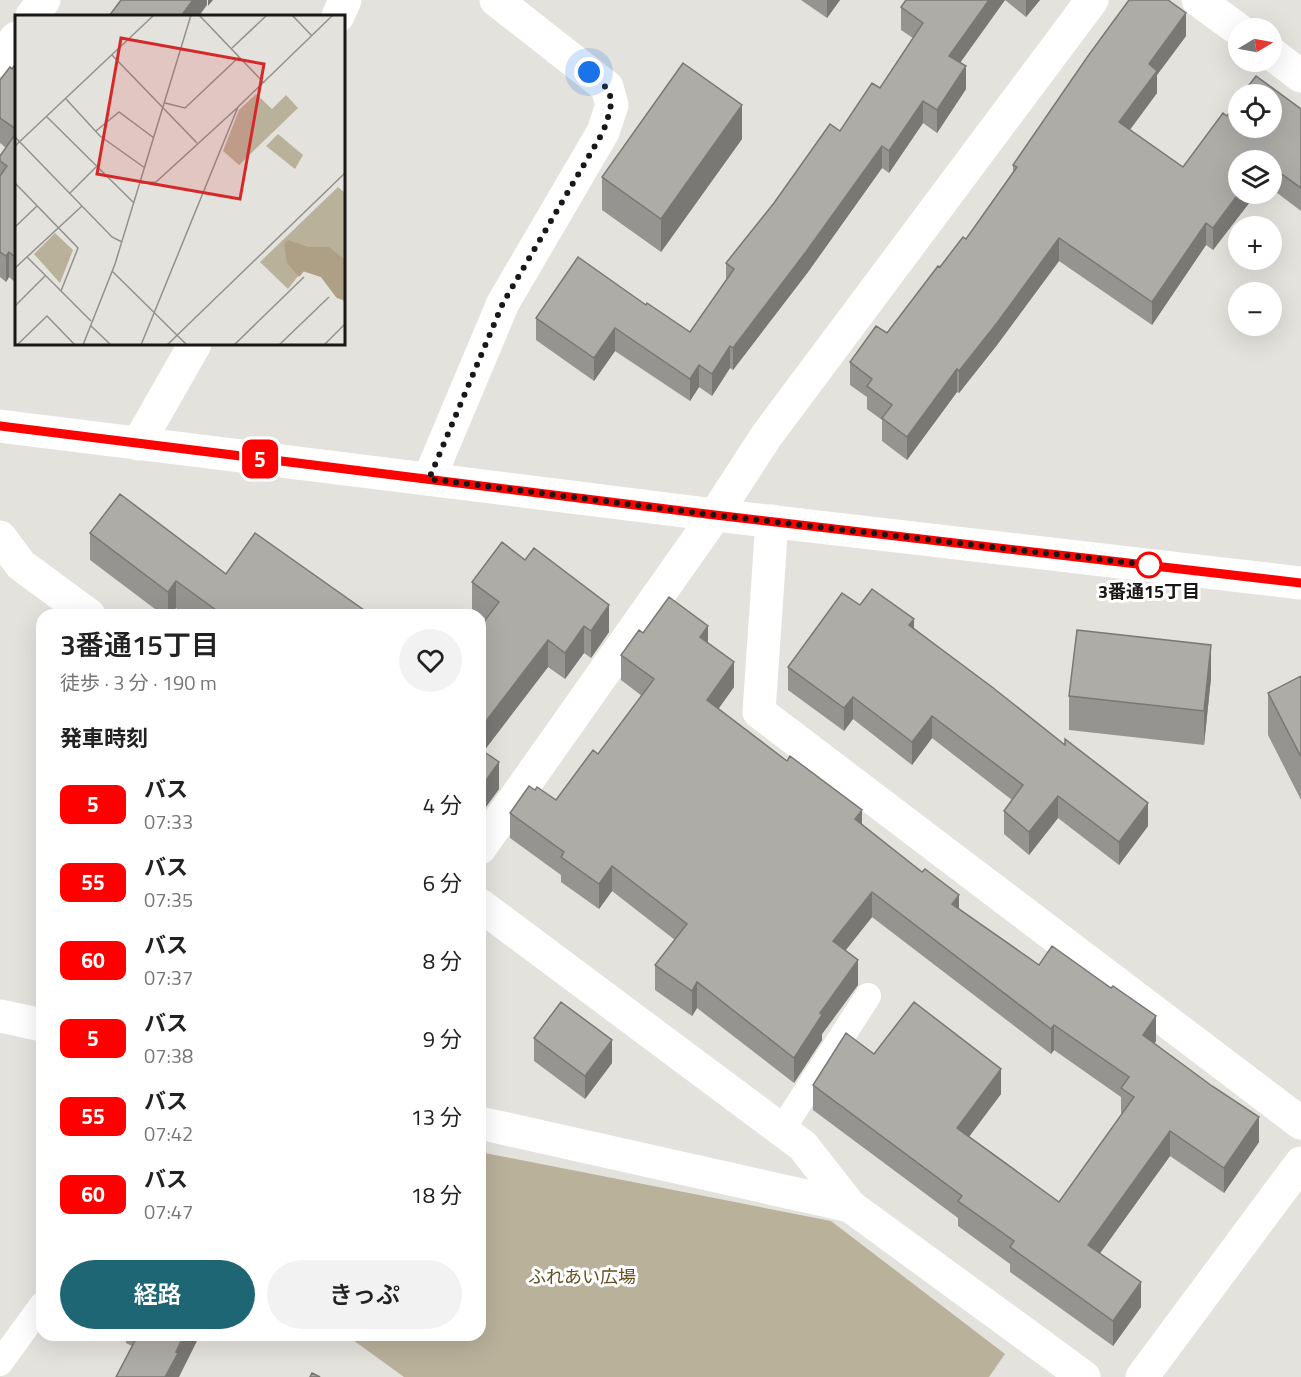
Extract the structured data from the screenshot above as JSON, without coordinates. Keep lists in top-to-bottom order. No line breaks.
{"parks":["ふれあい広場"],"places":["3番通15丁目"],"lines":["bus line 5"],"north":"right","page":{"on_map":"5","map_buttons":["+","−"],"heading":[["3番通15丁目","徒歩 · 3 分 · 190 m"],"発車時刻"],"list":[{"mark":"5","name":"バス","note":"07:33","value":"4 分"},{"mark":"55","name":"バス","note":"07:35","value":"6 分"},{"mark":"60","name":"バス","note":"07:37","value":"8 分"},{"mark":"5","name":"バス","note":"07:38","value":"9 分"},{"mark":"55","name":"バス","note":"07:42","value":"13 分"},{"mark":"60","name":"バス","note":"07:47","value":"18 分"}],"buttons":["経路","きっぷ"]}}
